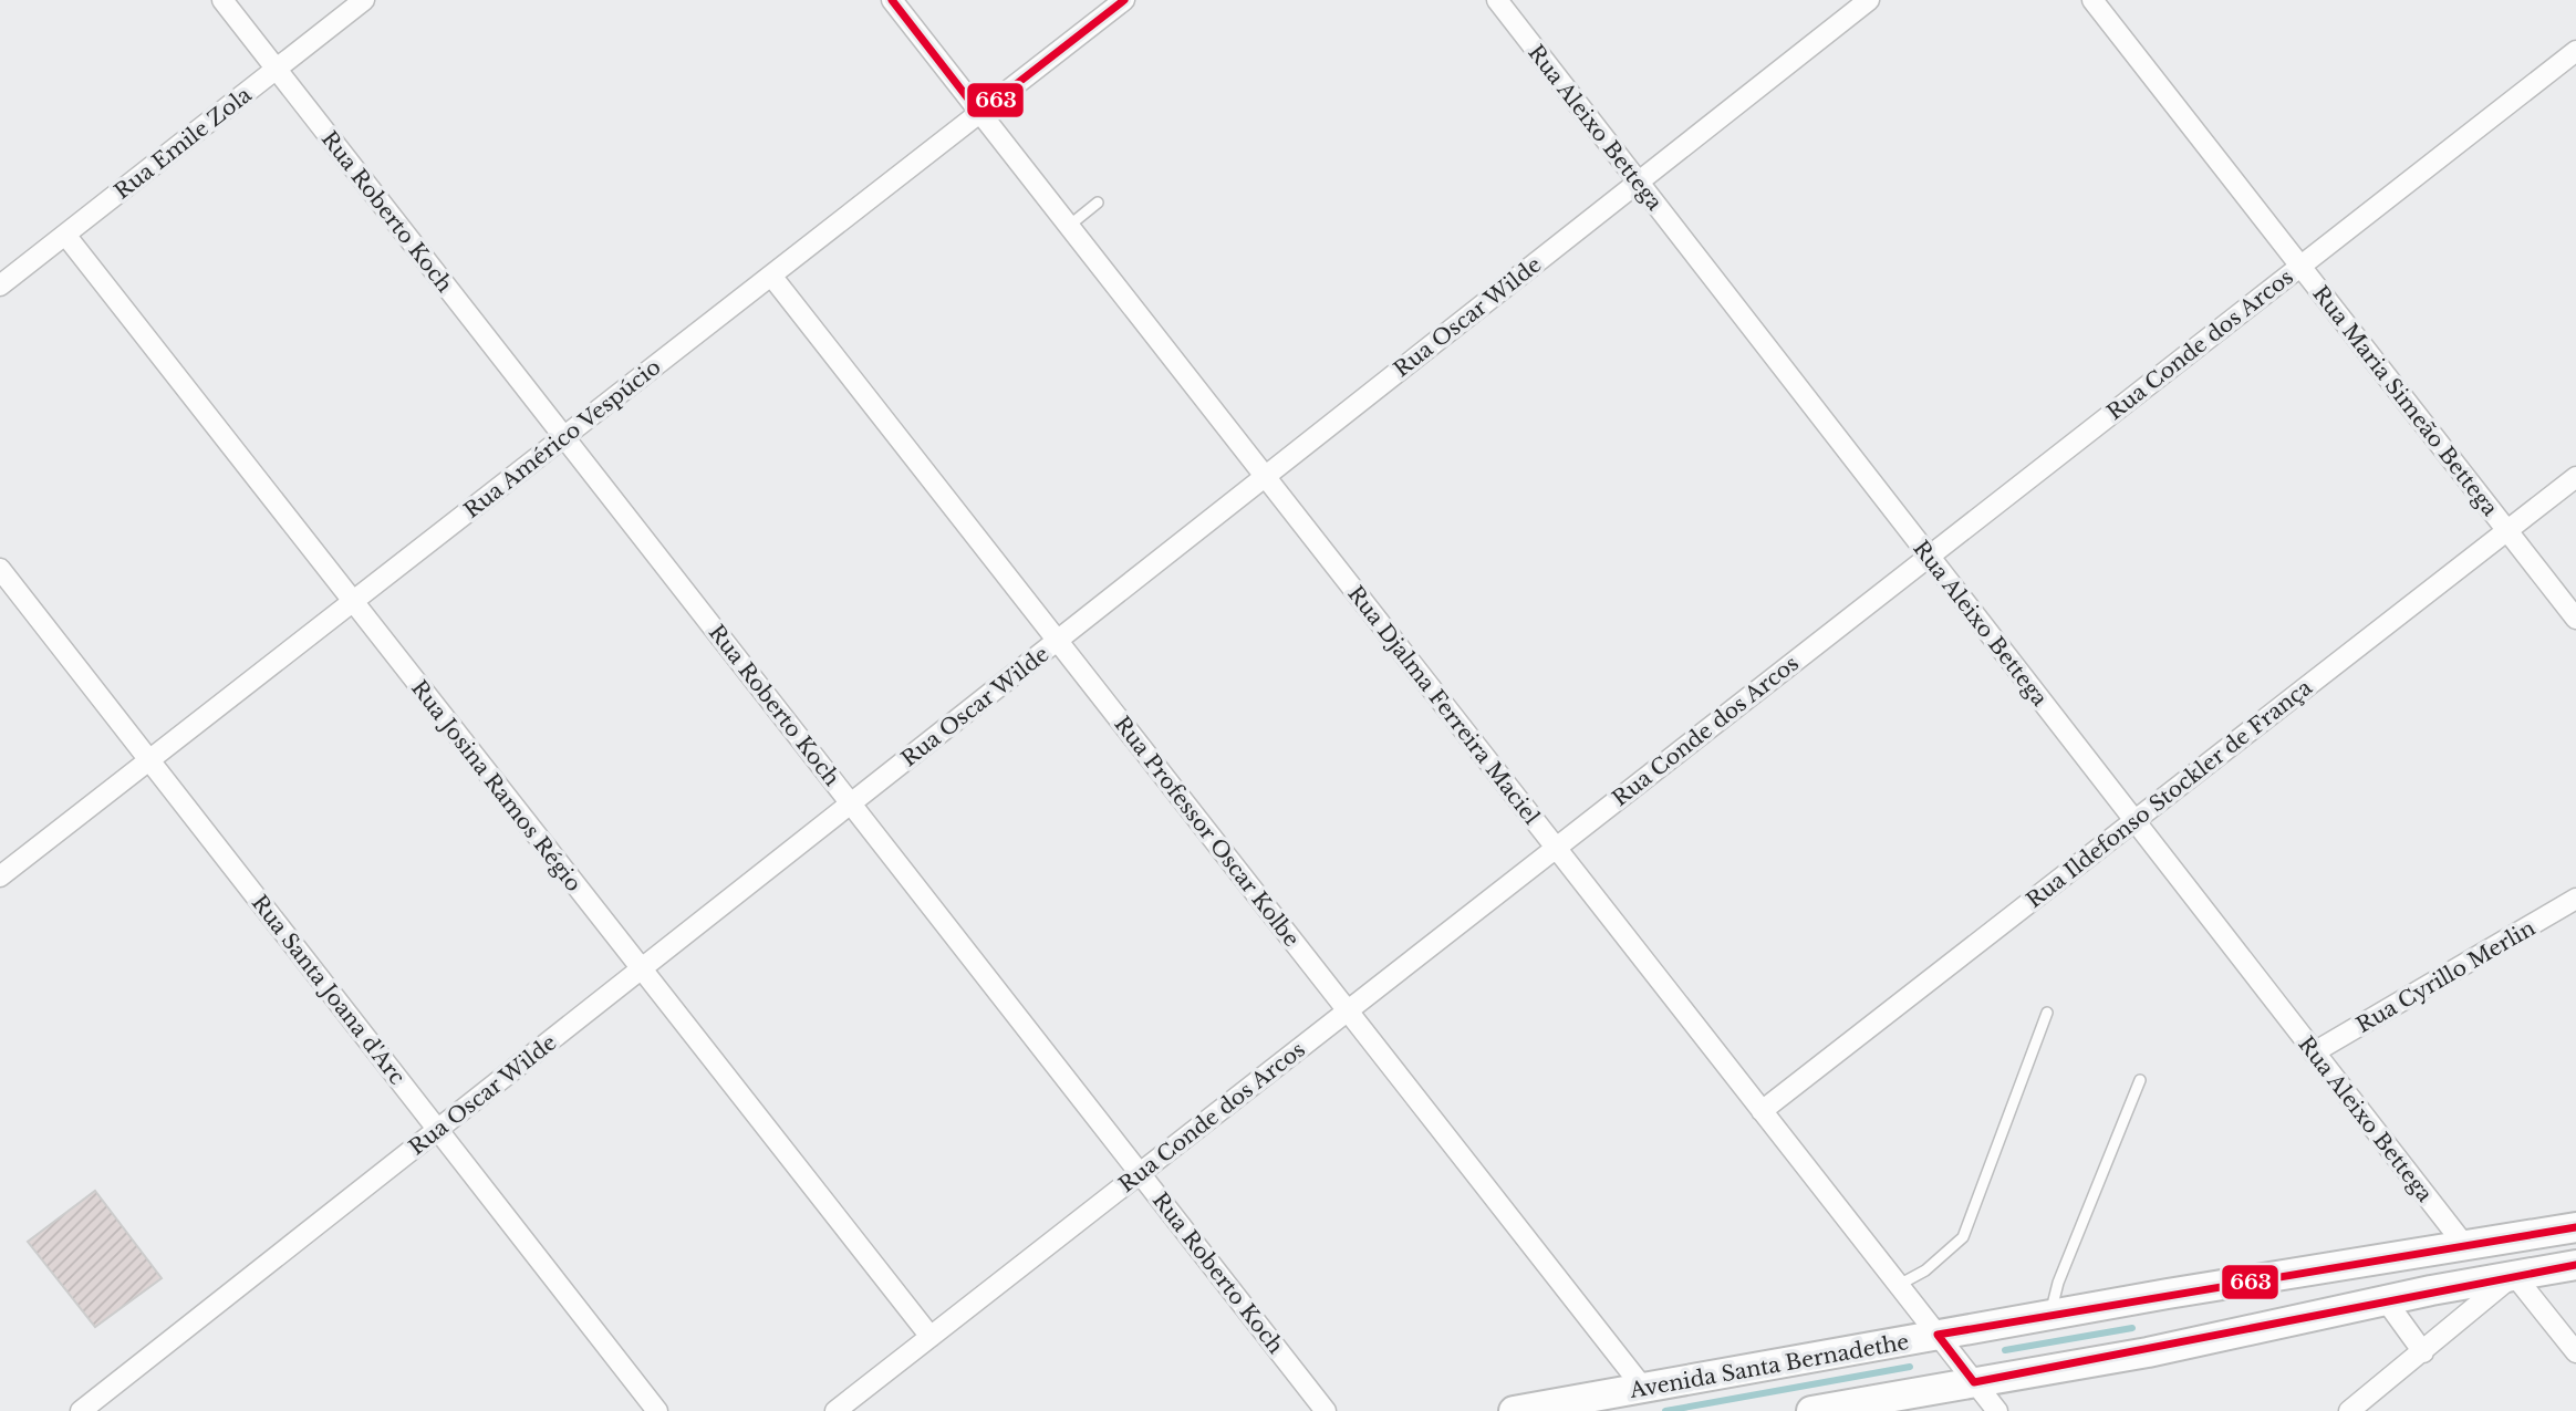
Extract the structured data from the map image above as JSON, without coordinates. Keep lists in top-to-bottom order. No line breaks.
{"streets":{"main road":["Avenida Santa Bernadethe"],"street":["Rua Aleixo Bettega","Rua Emile Zola","Rua Roberto Koch","Rua Oscar Wilde","Rua Conde dos Arcos","Rua Maria Simeão Bettega","Rua Américo Vespúcio","Rua Djalma Ferreira Maciel","Rua Josina Ramos Régio","Rua Ildefonso Stockler de França","Rua Professor Oscar Kolbe","Rua Cyrillo Merlin","Rua Santa Joana d'Arc"]},"crossings":[["Rua Aleixo Bettega","Rua Oscar Wilde"],["Rua Aleixo Bettega","Rua Conde dos Arcos"],["Rua Aleixo Bettega","Rua Ildefonso Stockler de França"],["Rua Aleixo Bettega","Rua Cyrillo Merlin"],["Rua Aleixo Bettega","Avenida Santa Bernadethe"],["Rua Emile Zola","Rua Roberto Koch"],["Rua Emile Zola","Rua Josina Ramos Régio"],["Rua Roberto Koch","Rua Oscar Wilde"],["Rua Roberto Koch","Rua Conde dos Arcos"],["Rua Roberto Koch","Rua Américo Vespúcio"],["Rua Oscar Wilde","Rua Djalma Ferreira Maciel"],["Rua Oscar Wilde","Rua Josina Ramos Régio"],["Rua Oscar Wilde","Rua Professor Oscar Kolbe"],["Rua Oscar Wilde","Rua Santa Joana d'Arc"],["Rua Conde dos Arcos","Rua Maria Simeão Bettega"],["Rua Conde dos Arcos","Rua Djalma Ferreira Maciel"],["Rua Conde dos Arcos","Rua Josina Ramos Régio"],["Rua Conde dos Arcos","Rua Professor Oscar Kolbe"],["Rua Maria Simeão Bettega","Rua Ildefonso Stockler de França"],["Rua Américo Vespúcio","Rua Djalma Ferreira Maciel"],["Rua Américo Vespúcio","Rua Josina Ramos Régio"],["Rua Américo Vespúcio","Rua Professor Oscar Kolbe"],["Rua Américo Vespúcio","Rua Santa Joana d'Arc"],["Rua Djalma Ferreira Maciel","Rua Ildefonso Stockler de França"],["Rua Djalma Ferreira Maciel","Avenida Santa Bernadethe"],["Rua Professor Oscar Kolbe","Avenida Santa Bernadethe"]],"lines":["transit line 663"]}
